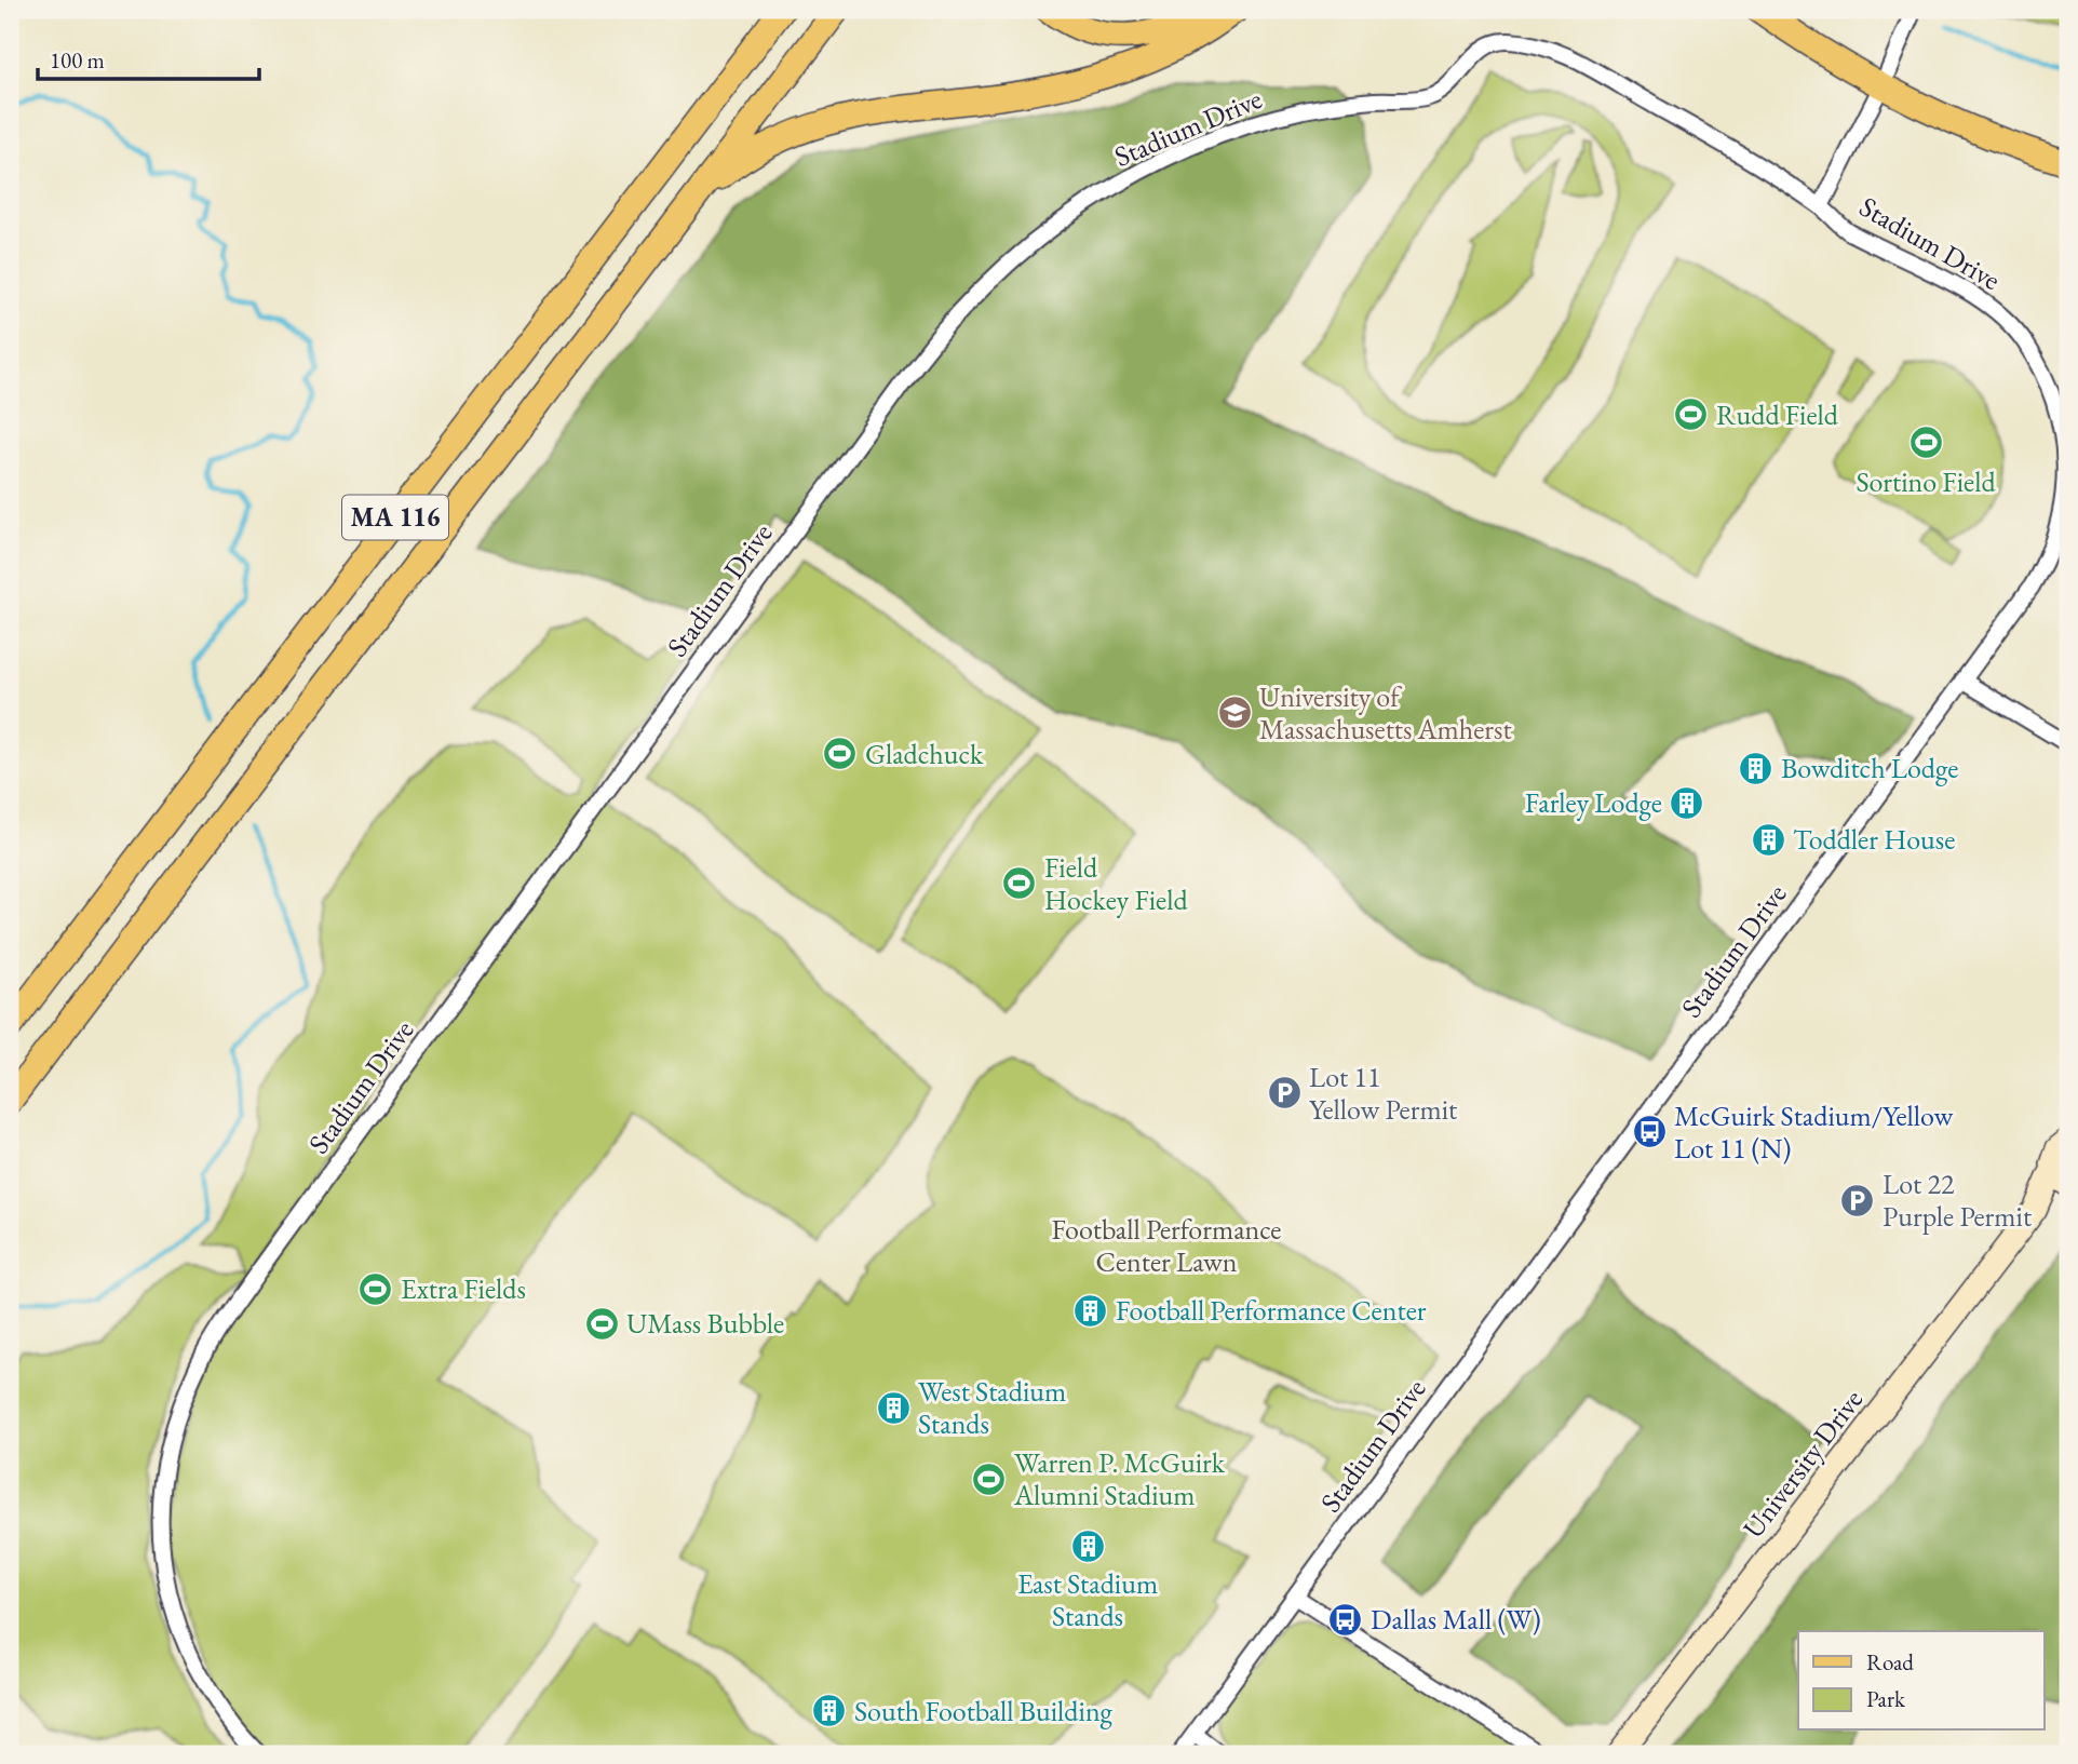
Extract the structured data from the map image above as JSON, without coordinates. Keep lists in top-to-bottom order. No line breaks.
{"streets":{"main road":["MA 116","University Drive"],"street":["Stadium Drive"]},"parks":["Football Performance Center Lawn"],"places":{"sports":["Rudd Field","Sortino Field","Gladchuck","Field Hockey Field","Extra Fields","UMass Bubble","Warren P. McGuirk Alumni Stadium"],"school or university":["University of Massachusetts Amherst"],"building":["Bowditch Lodge","Farley Lodge","Toddler House","Football Performance Center","West Stadium Stands","East Stadium Stands","South Football Building"],"parking":["Lot 11 Yellow Permit","Lot 22 Purple Permit"],"bus stop":["McGuirk Stadium/Yellow Lot 11 (N)","Dallas Mall (W)"]},"legend":["Road","Park"],"scale_bar":"100 m"}
